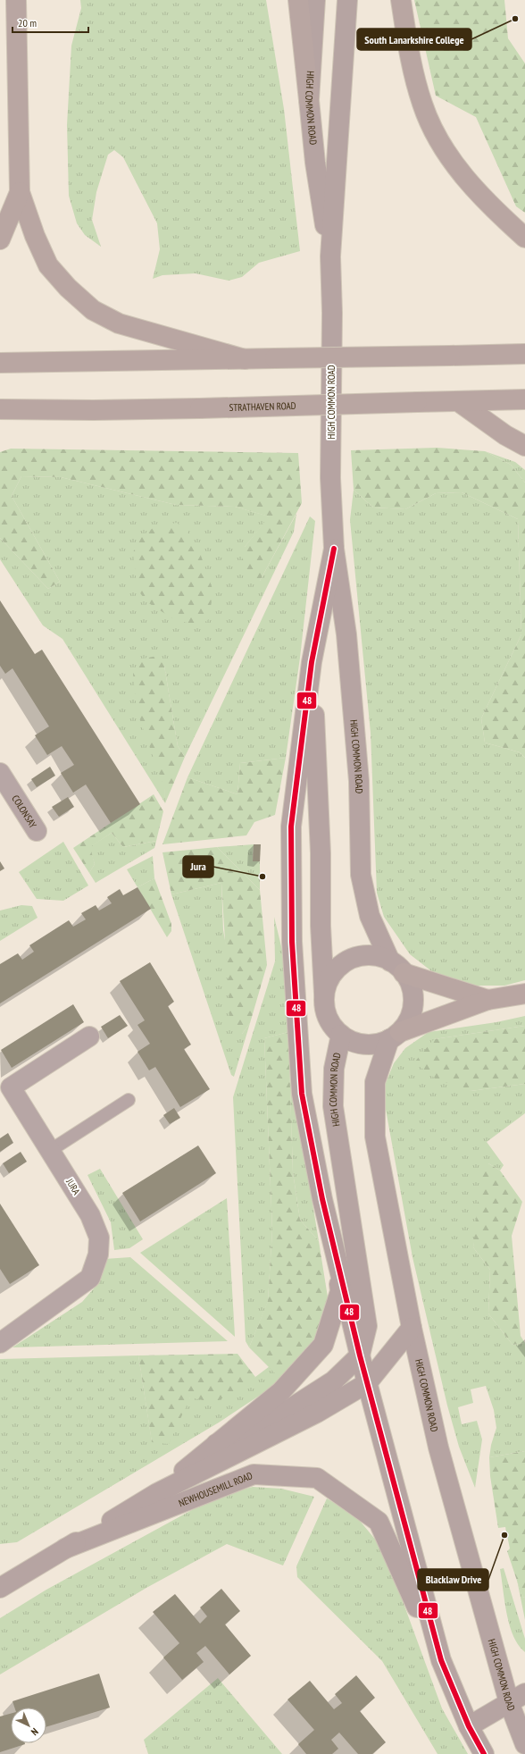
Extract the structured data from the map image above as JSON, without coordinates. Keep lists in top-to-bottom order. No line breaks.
{"streets":{"main road":["STRATHAVEN ROAD"],"street":["HIGH COMMON ROAD","COLONSAY","JURA","NEWHOUSEMILL ROAD"]},"crossings":[["HIGH COMMON ROAD","NEWHOUSEMILL ROAD"]],"places":["South Lanarkshire College","Jura","Blacklaw Drive"],"lines":["transit line 48"],"scale_bar":"20 m","north":"bottom right"}
